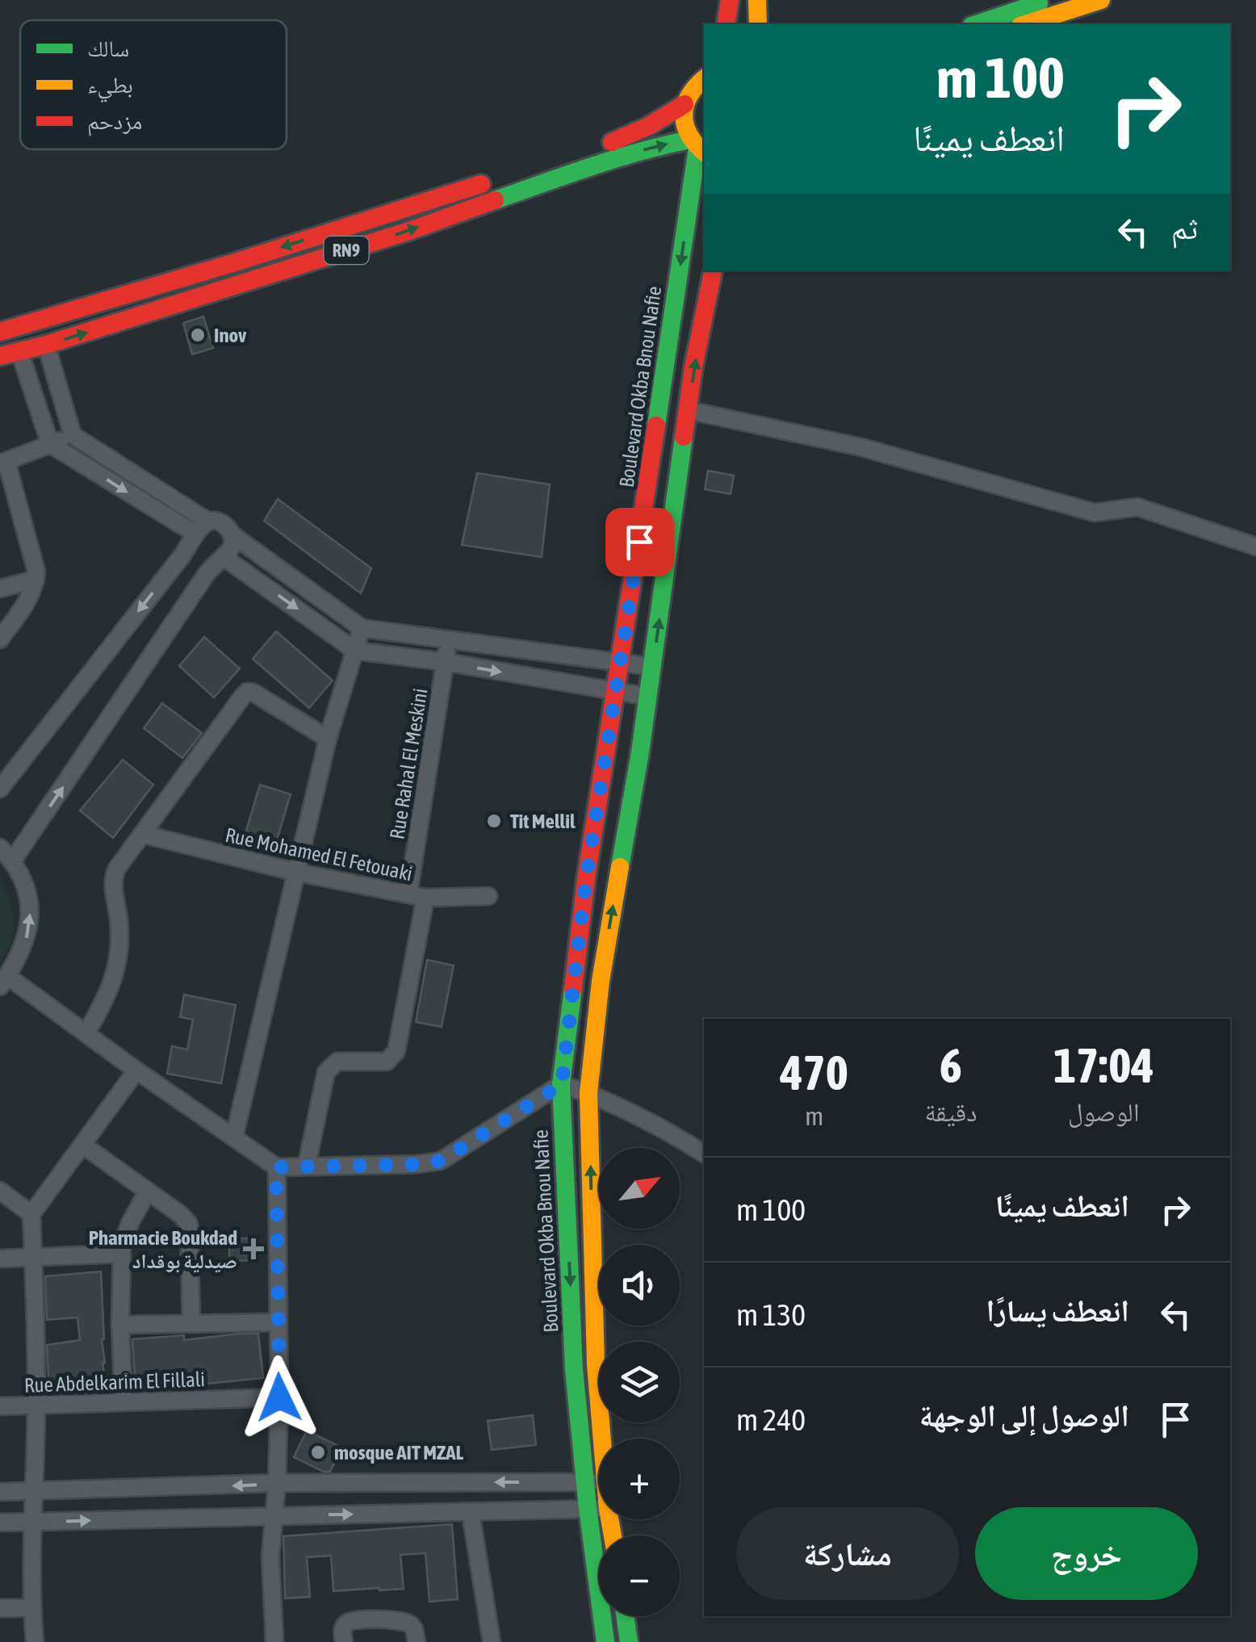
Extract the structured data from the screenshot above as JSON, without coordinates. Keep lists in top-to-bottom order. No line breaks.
{"streets":{"main road":["RN9","Boulevard Okba Bnou Nafie"],"street":["Rue Rahal El Meskini","Rue Mohamed El Fetouaki","Rue Abdelkarim El Fillali"]},"crossings":[["RN9","Boulevard Okba Bnou Nafie"],["Rue Rahal El Meskini","Rue Mohamed El Fetouaki"]],"places":{"other":["Inov","Tit Mellil","mosque AIT MZAL"],"health":["Pharmacie Boukdad صيدلية بوقداد"]},"legend":["سالك","بطيء","مزدحم"],"north":"top right","page":{"turn":["100 m","انعطف يمينًا"],"then":"ثم","eta":["17:04","الوصول","6","دقيقة","470","m"],"map_buttons":["+","−"],"list":[{"name":"انعطف يمينًا","value":"100 m"},{"name":"انعطف يسارًا","value":"130 m"},{"name":"الوصول إلى الوجهة","value":"240 m"}],"buttons":["خروج","مشاركة"]}}
